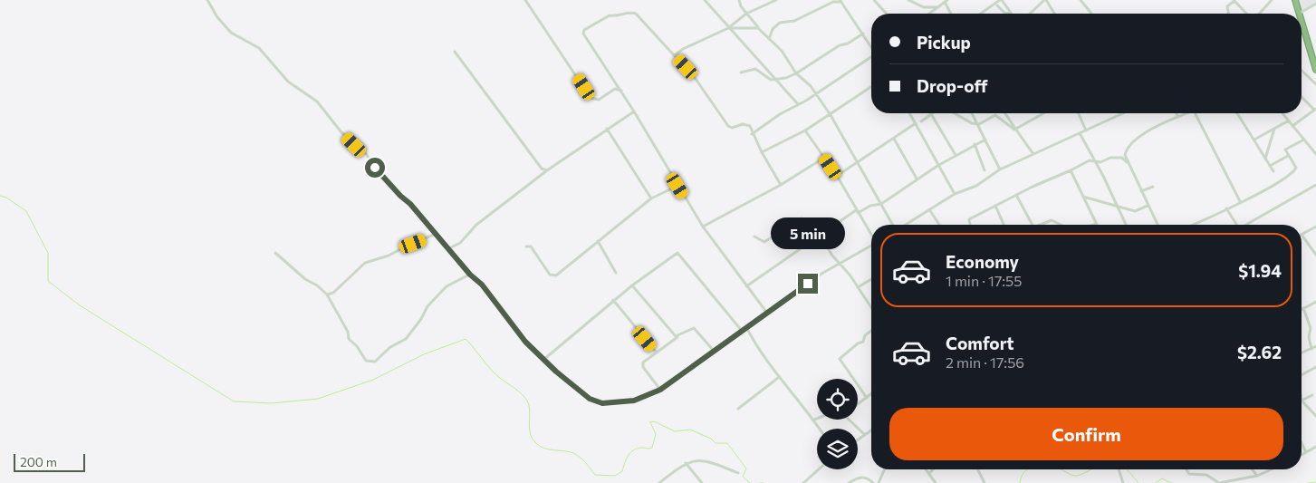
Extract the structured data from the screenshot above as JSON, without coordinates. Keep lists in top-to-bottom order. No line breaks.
{"scale_bar":"200 m","page":{"banner":["Pickup","Drop-off"],"bubble":"5 min","list":[{"name":"Economy","note":"1 min · 17:55","value":"$1.94"},{"name":"Comfort","note":"2 min · 17:56","value":"$2.62"}],"buttons":"Confirm","scale":"200 m"}}
